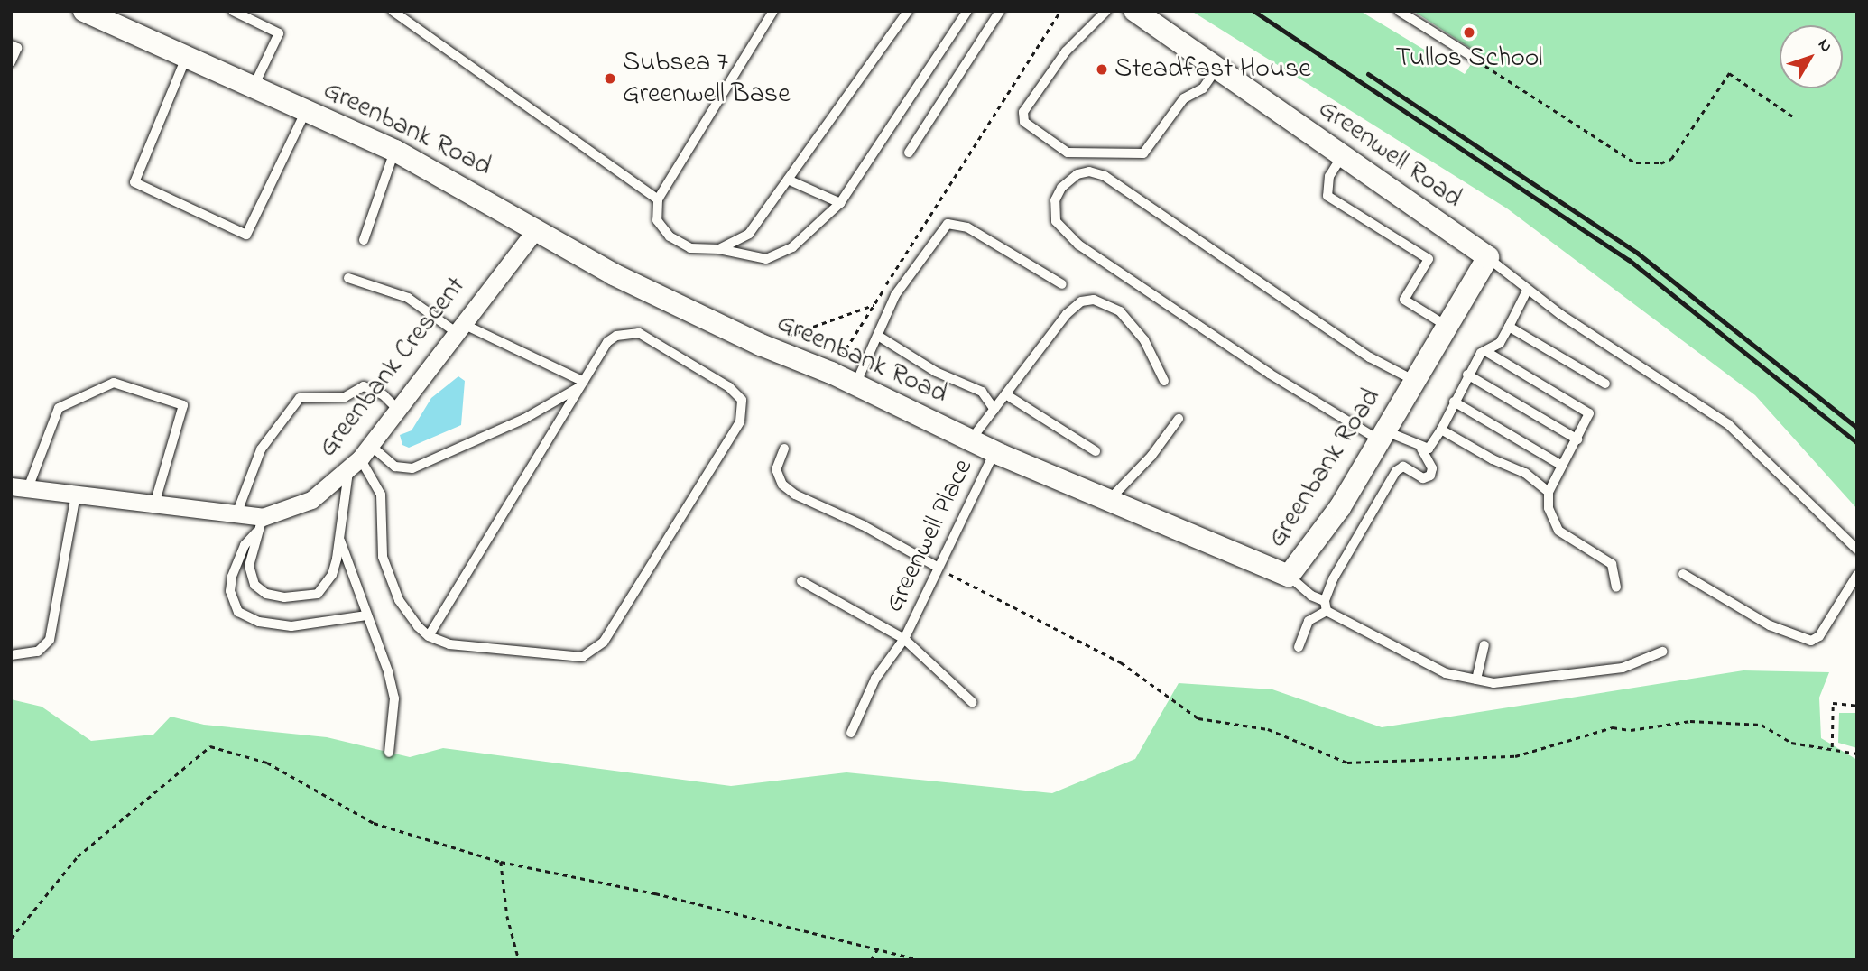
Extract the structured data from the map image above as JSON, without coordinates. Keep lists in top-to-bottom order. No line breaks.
{"streets":{"street":["Greenbank Road","Greenwell Road","Greenbank Crescent"],"lane":["Greenwell Place"]},"crossings":[["Greenbank Road","Greenwell Road"],["Greenbank Road","Greenbank Crescent"],["Greenbank Road","Greenwell Place"]],"places":["Tullos School","Steadfast House","Subsea 7 Greenwell Base"],"north":"top right"}
